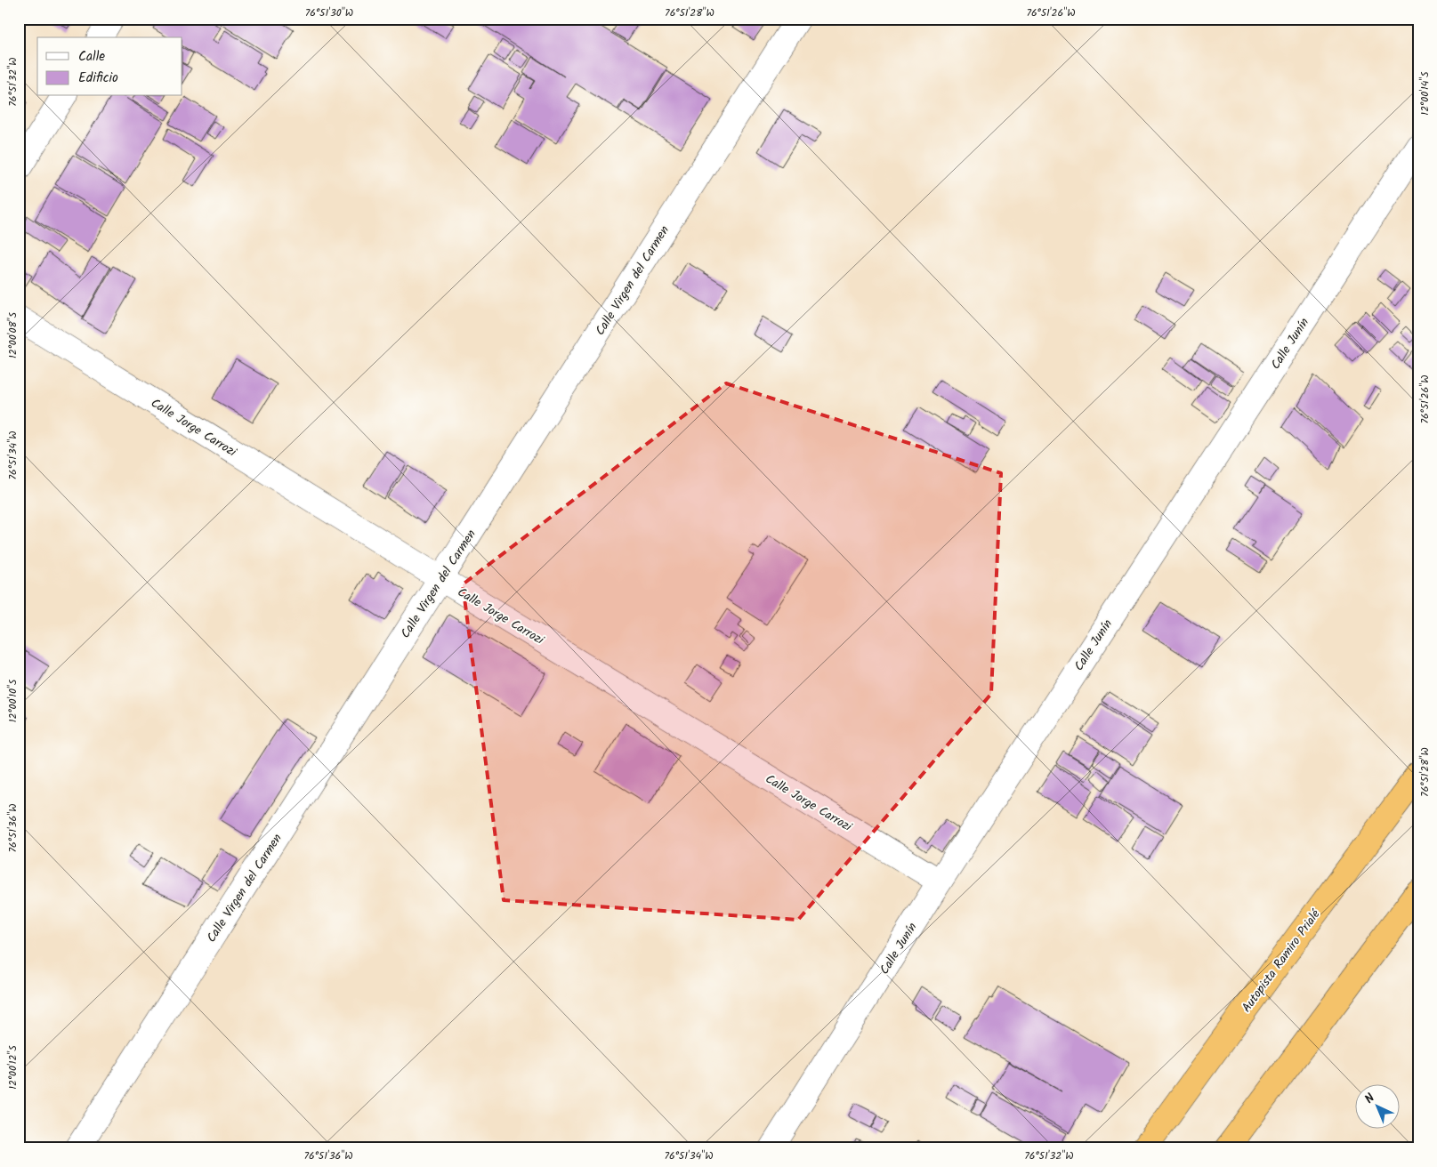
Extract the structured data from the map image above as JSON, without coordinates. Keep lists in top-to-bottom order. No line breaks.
{"streets":{"highway":["Autopista Ramiro Prialé"],"street":["Calle Virgen del Carmen","Calle Junín","Calle Jorge Carrozi"]},"crossings":[["Calle Virgen del Carmen","Calle Jorge Carrozi"],["Calle Junín","Calle Jorge Carrozi"]],"legend":["Calle","Edificio"],"north":"top left","coordinates":["76°51'30\"W","76°51'28\"W","76°51'26\"W","76°51'32\"W","12°00'14\"S","12°00'08\"S","76°51'34\"W","12°00'10\"S","76°51'36\"W","12°00'12\"S"]}
